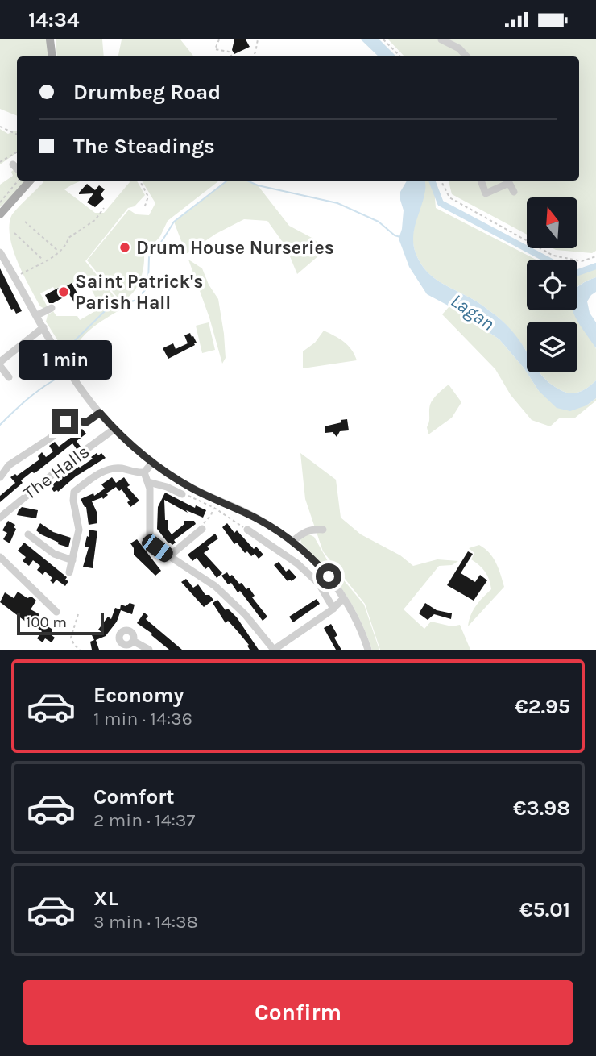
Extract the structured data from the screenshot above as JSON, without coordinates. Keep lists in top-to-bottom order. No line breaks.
{"streets":{"street":["The Halls"]},"water":["Lagan"],"places":["Drum House Nurseries","Saint Patrick's Parish Hall"],"scale_bar":"100 m","north":"top","page":{"status":"14:34","banner":["Drumbeg Road","The Steadings"],"bubble":"1 min","scale":"100 m","list":[{"name":"Economy","note":"1 min · 14:36","value":"€2.95"},{"name":"Comfort","note":"2 min · 14:37","value":"€3.98"},{"name":"XL","note":"3 min · 14:38","value":"€5.01"}],"buttons":"Confirm"}}
